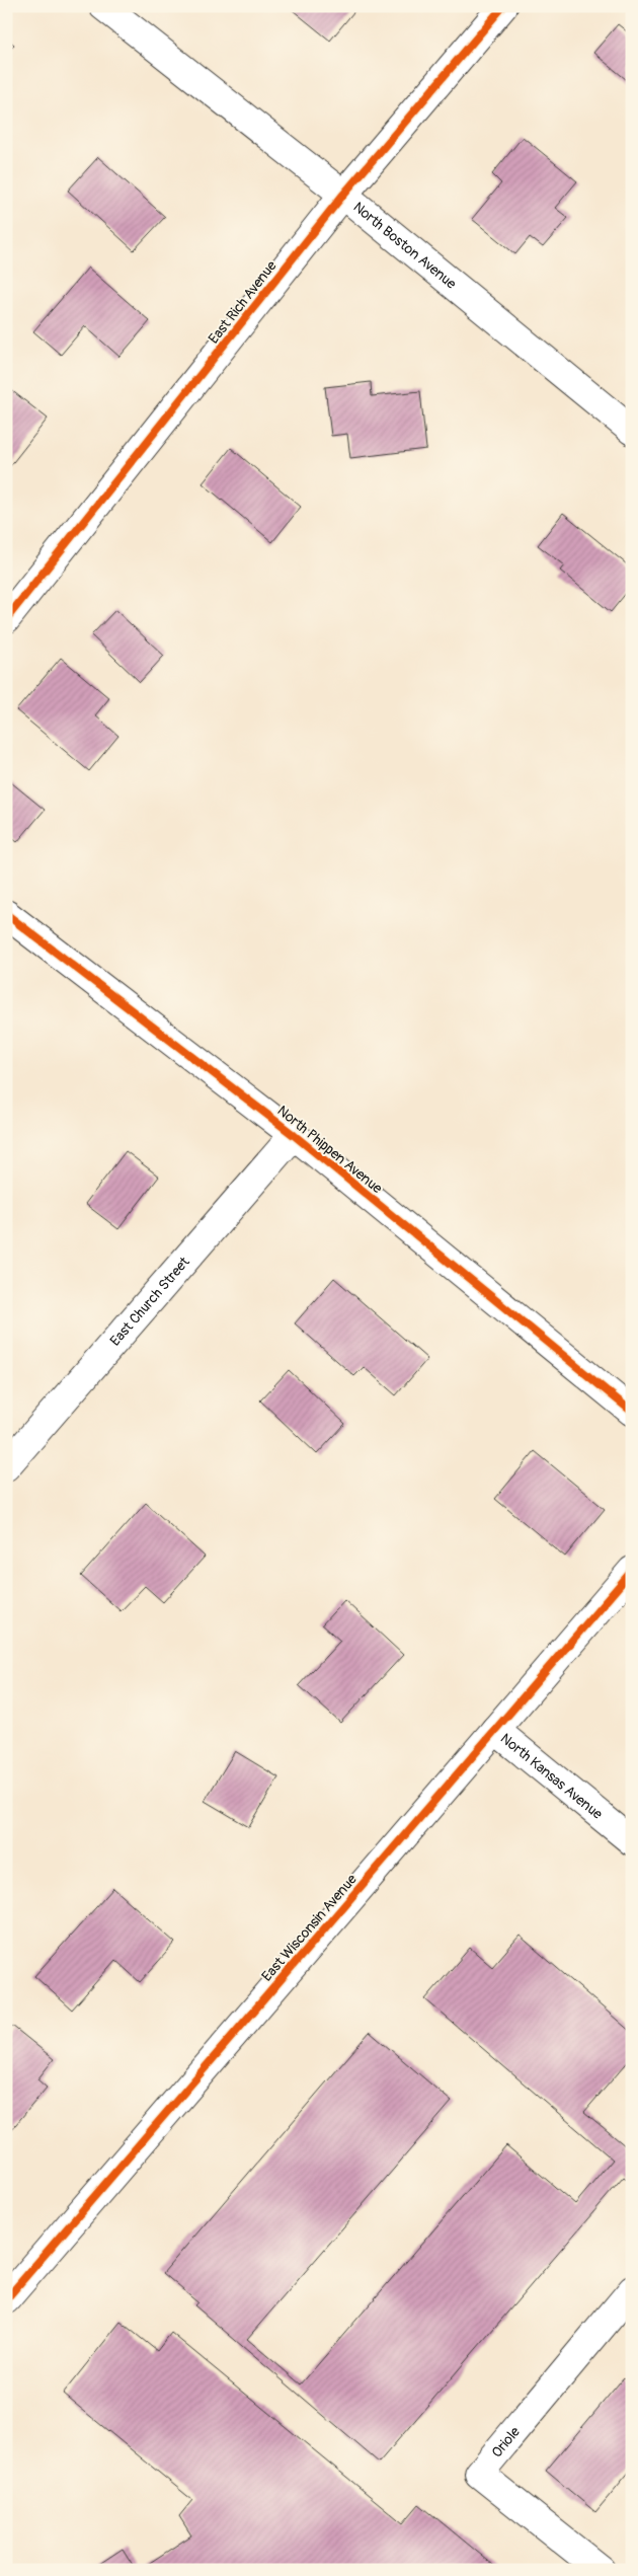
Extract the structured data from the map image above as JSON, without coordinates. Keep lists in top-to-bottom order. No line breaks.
{"streets":{"street":["North Boston Avenue","East Rich Avenue","North Phippen Avenue","East Church Street","North Kansas Avenue","East Wisconsin Avenue","Oriole"]},"crossings":[["North Boston Avenue","East Rich Avenue"],["North Phippen Avenue","East Church Street"],["North Kansas Avenue","East Wisconsin Avenue"]]}
